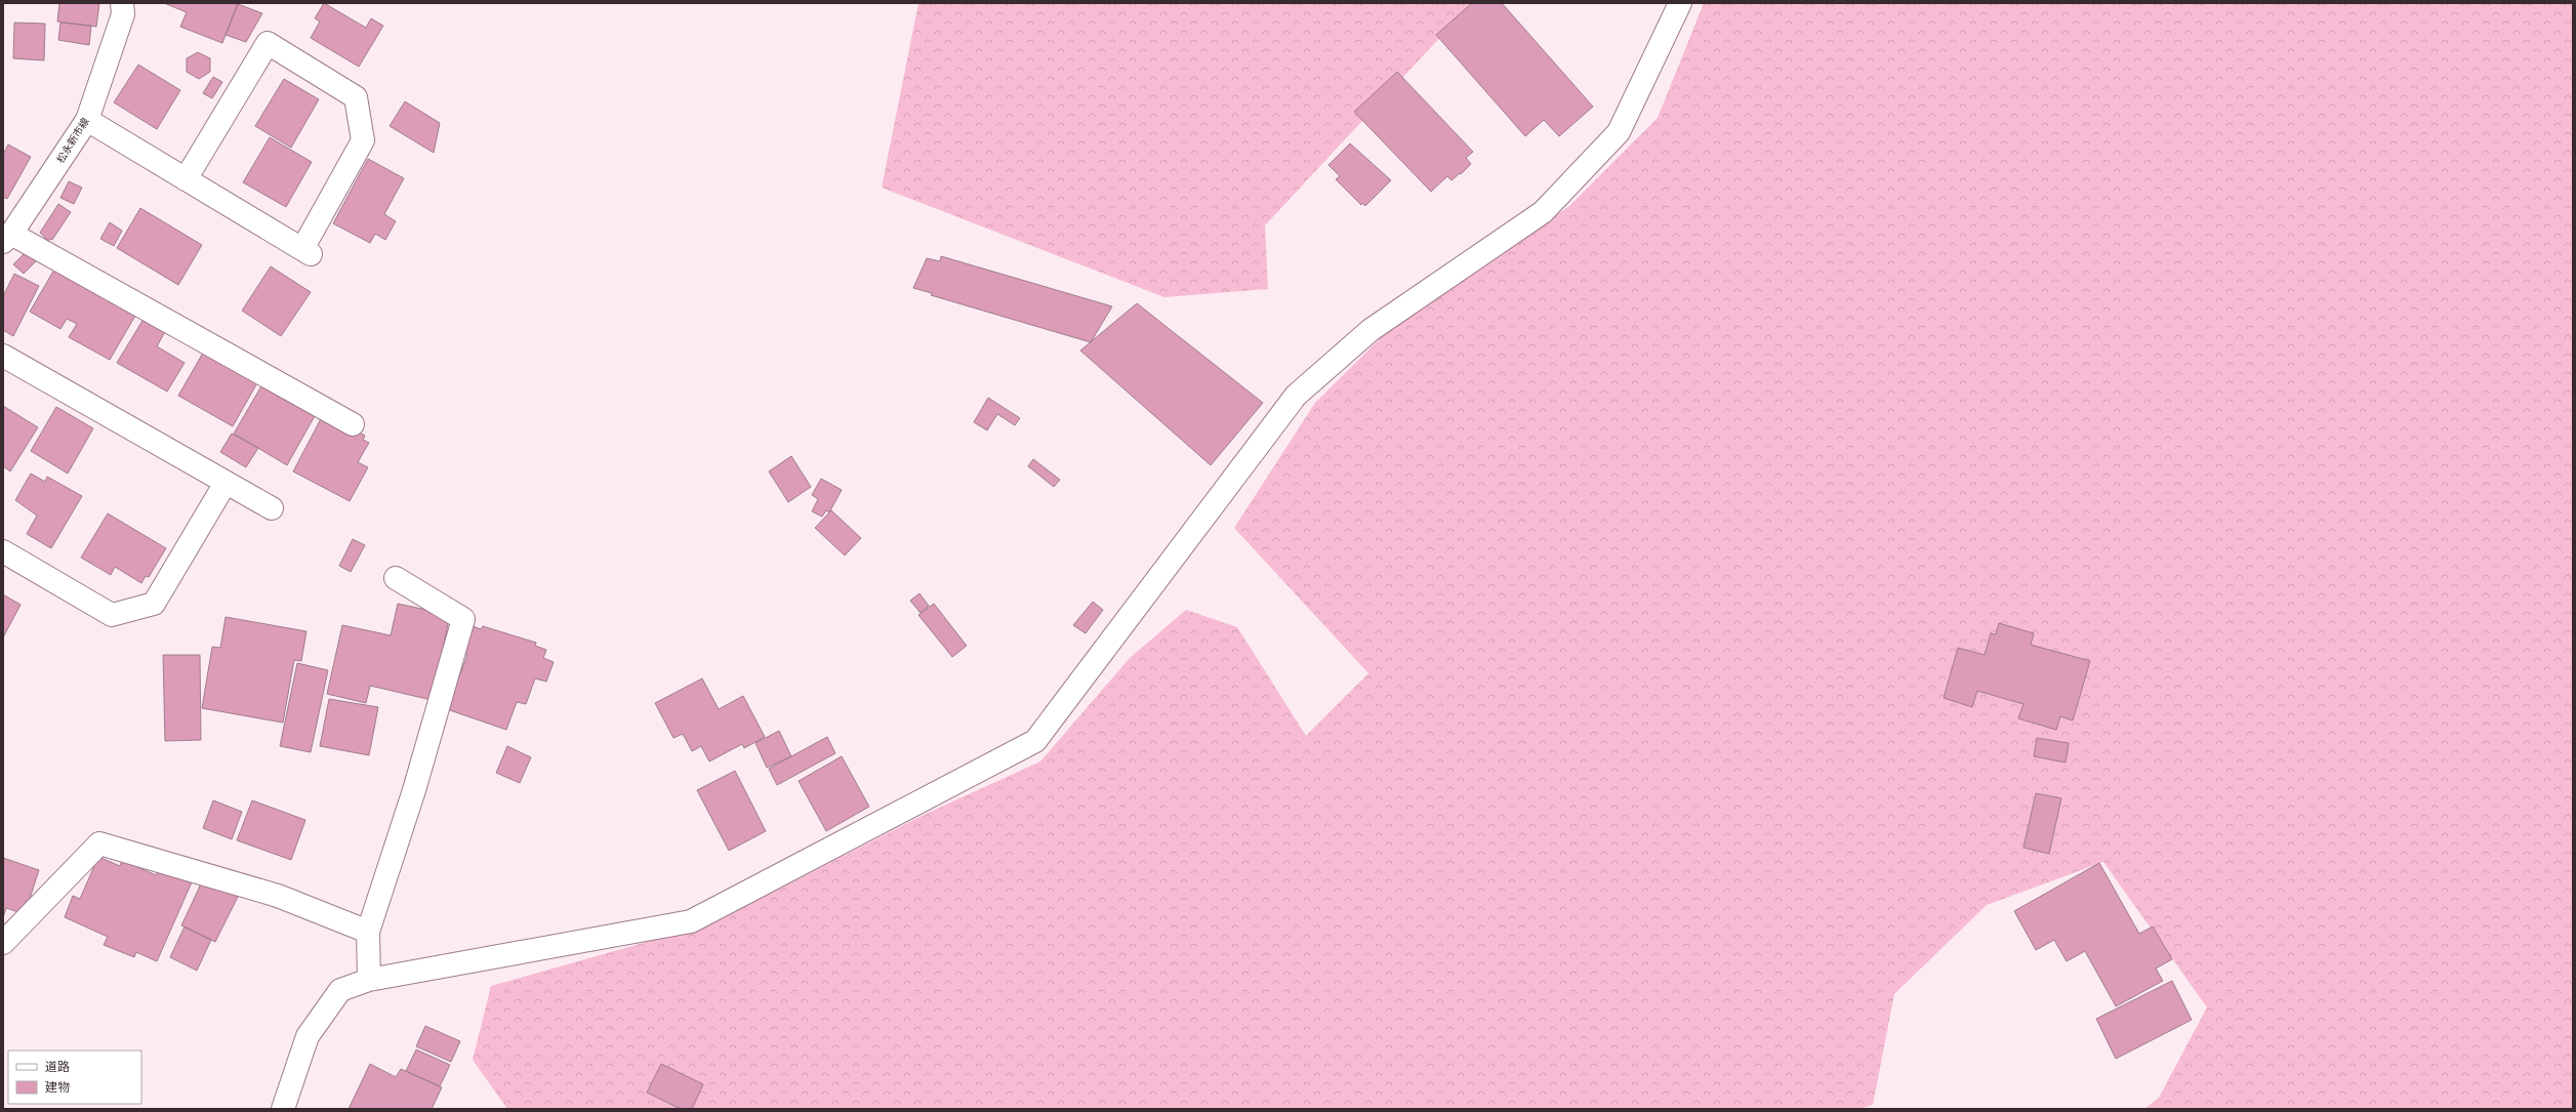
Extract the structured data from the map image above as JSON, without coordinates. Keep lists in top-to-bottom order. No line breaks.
{"streets":{"street":["松永新市線"]},"legend":["道路","建物"]}
